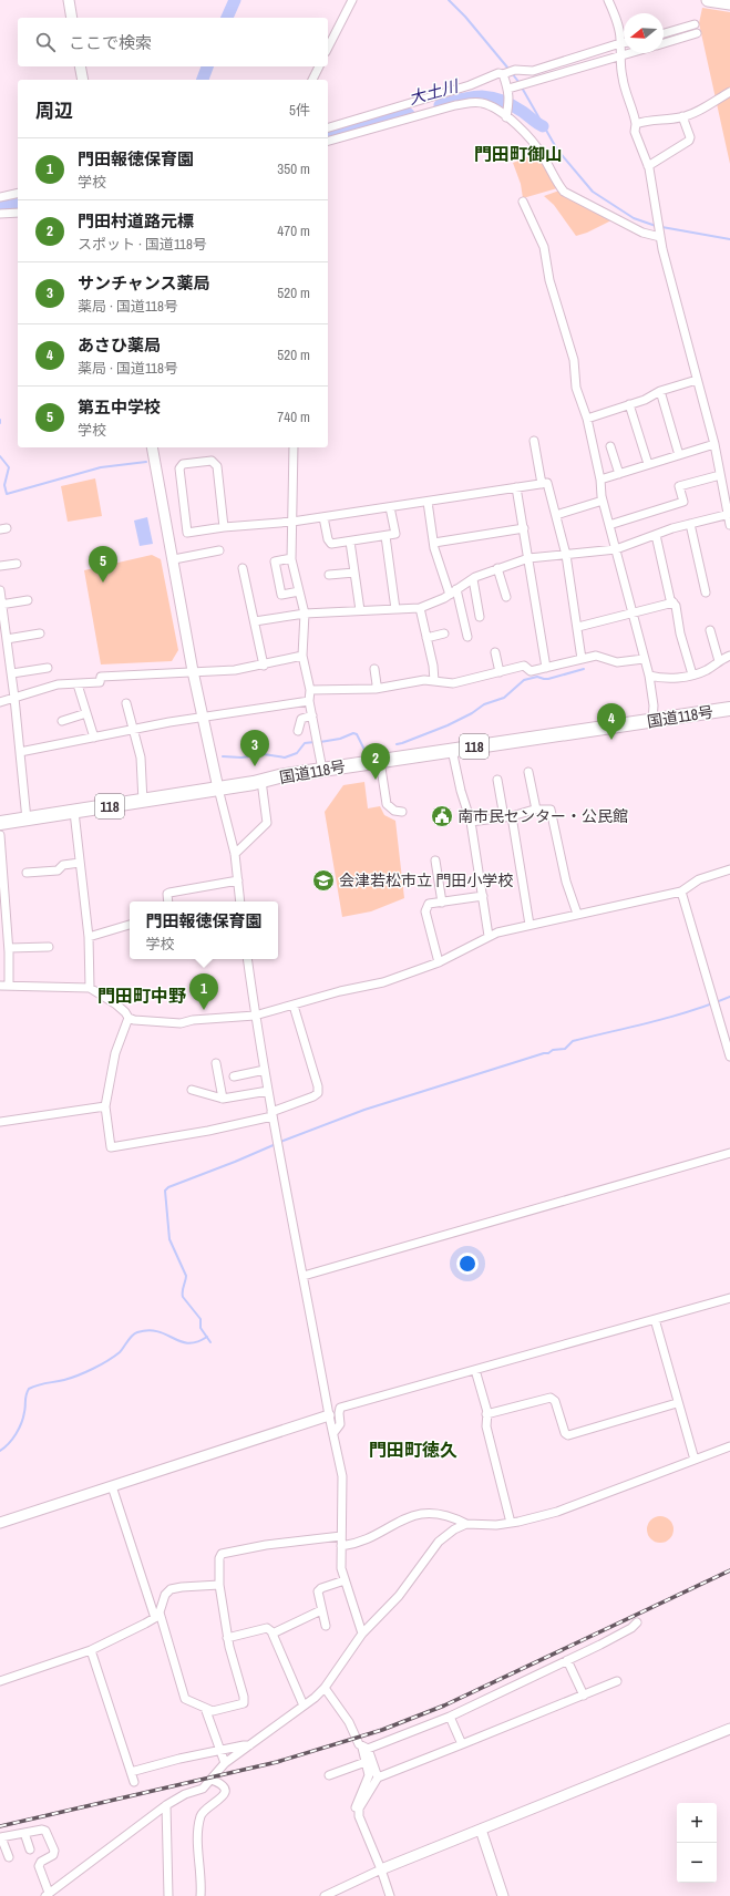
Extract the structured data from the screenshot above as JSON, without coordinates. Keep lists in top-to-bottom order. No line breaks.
{"streets":{"highway":["国道118号","118"]},"districts":["門田町御山","門田町中野","門田町徳久"],"water":["大土川"],"places":{"public building":["南市民センター・公民館"],"school or university":["会津若松市立 門田小学校"]},"north":"left","page":{"search":"ここで検索","heading":["周辺","5件"],"list":[{"mark":"1","name":"門田報徳保育園","note":"学校","value":"350 m"},{"mark":"2","name":"門田村道路元標","note":"スポット · 国道118号","value":"470 m"},{"mark":"3","name":"サンチャンス薬局","note":"薬局 · 国道118号","value":"520 m"},{"mark":"4","name":"あさひ薬局","note":"薬局 · 国道118号","value":"520 m"},{"mark":"5","name":"第五中学校","note":"学校","value":"740 m"}],"pins":["5","4","3","2","1"],"popup":["門田報徳保育園","学校"],"map_buttons":["+","−"]}}
